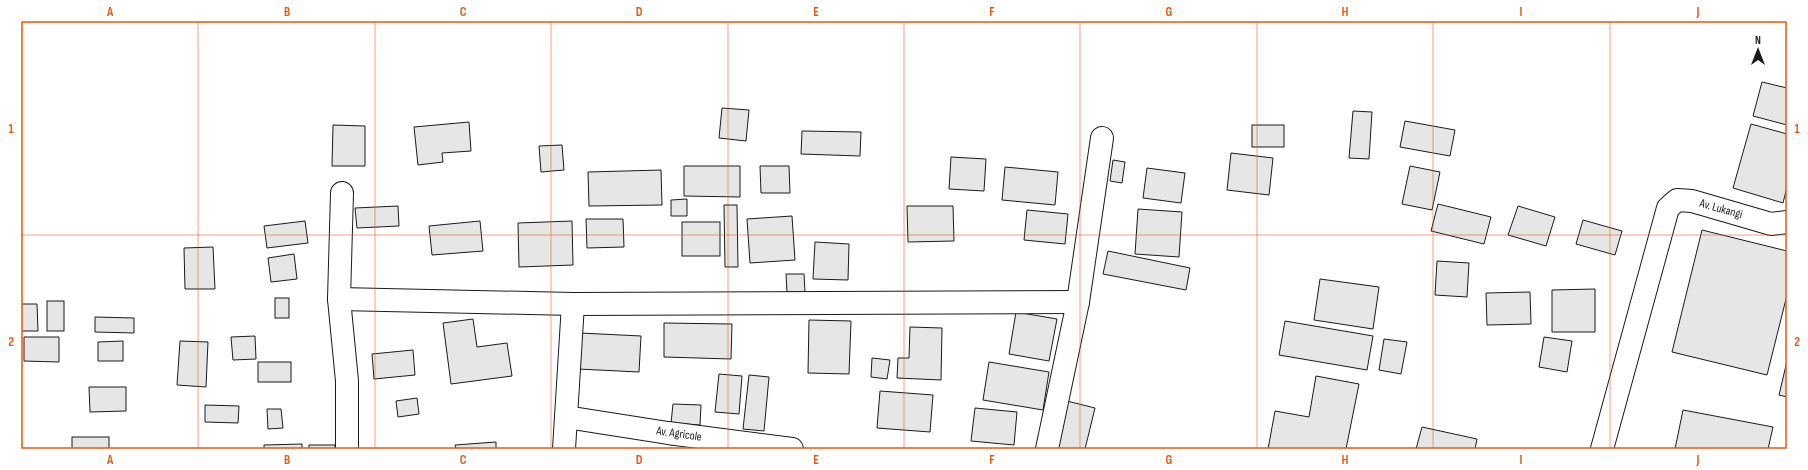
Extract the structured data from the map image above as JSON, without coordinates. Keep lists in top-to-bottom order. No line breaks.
{"streets":{"street":["Av. Lukangi","Av. Agricole"]},"north":"top","grid":{"columns":["A","B","C","D","E","F","G","H","I","J"],"rows":["1","2"]}}
